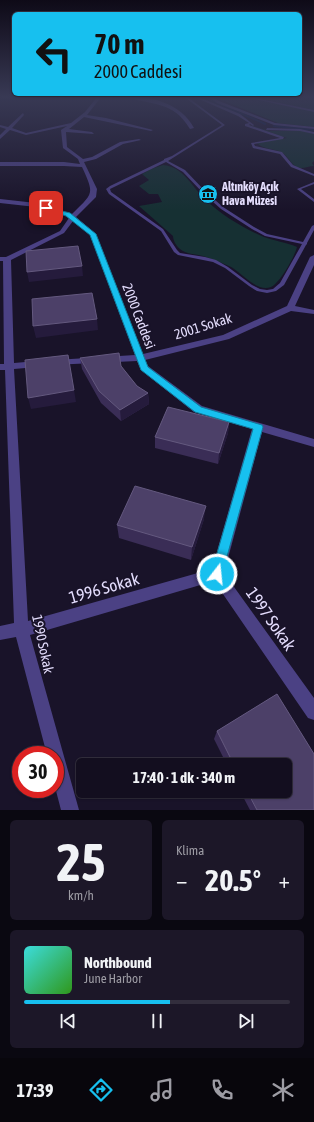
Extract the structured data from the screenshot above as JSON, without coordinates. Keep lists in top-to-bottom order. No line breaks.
{"streets":{"street":["2000 Caddesi","2001 Sokak","1996 Sokak","1997 Sokak","1990 Sokak"]},"crossings":[["2000 Caddesi","2001 Sokak"],["2000 Caddesi","1990 Sokak"],["2001 Sokak","1990 Sokak"],["1996 Sokak","1997 Sokak"],["1996 Sokak","1990 Sokak"]],"places":{"museum":["Altınköy Açık Hava Müzesi"]},"page":{"turn":["70 m","2000 Caddesi"],"limit":"30","trip":"17:40 · 1 dk · 340 m","tile":[["25","km/h"],"Klima"],"heat":["−","20.5°","+"],"song":["Northbound","June Harbor"],"tabs":"17:39"}}
